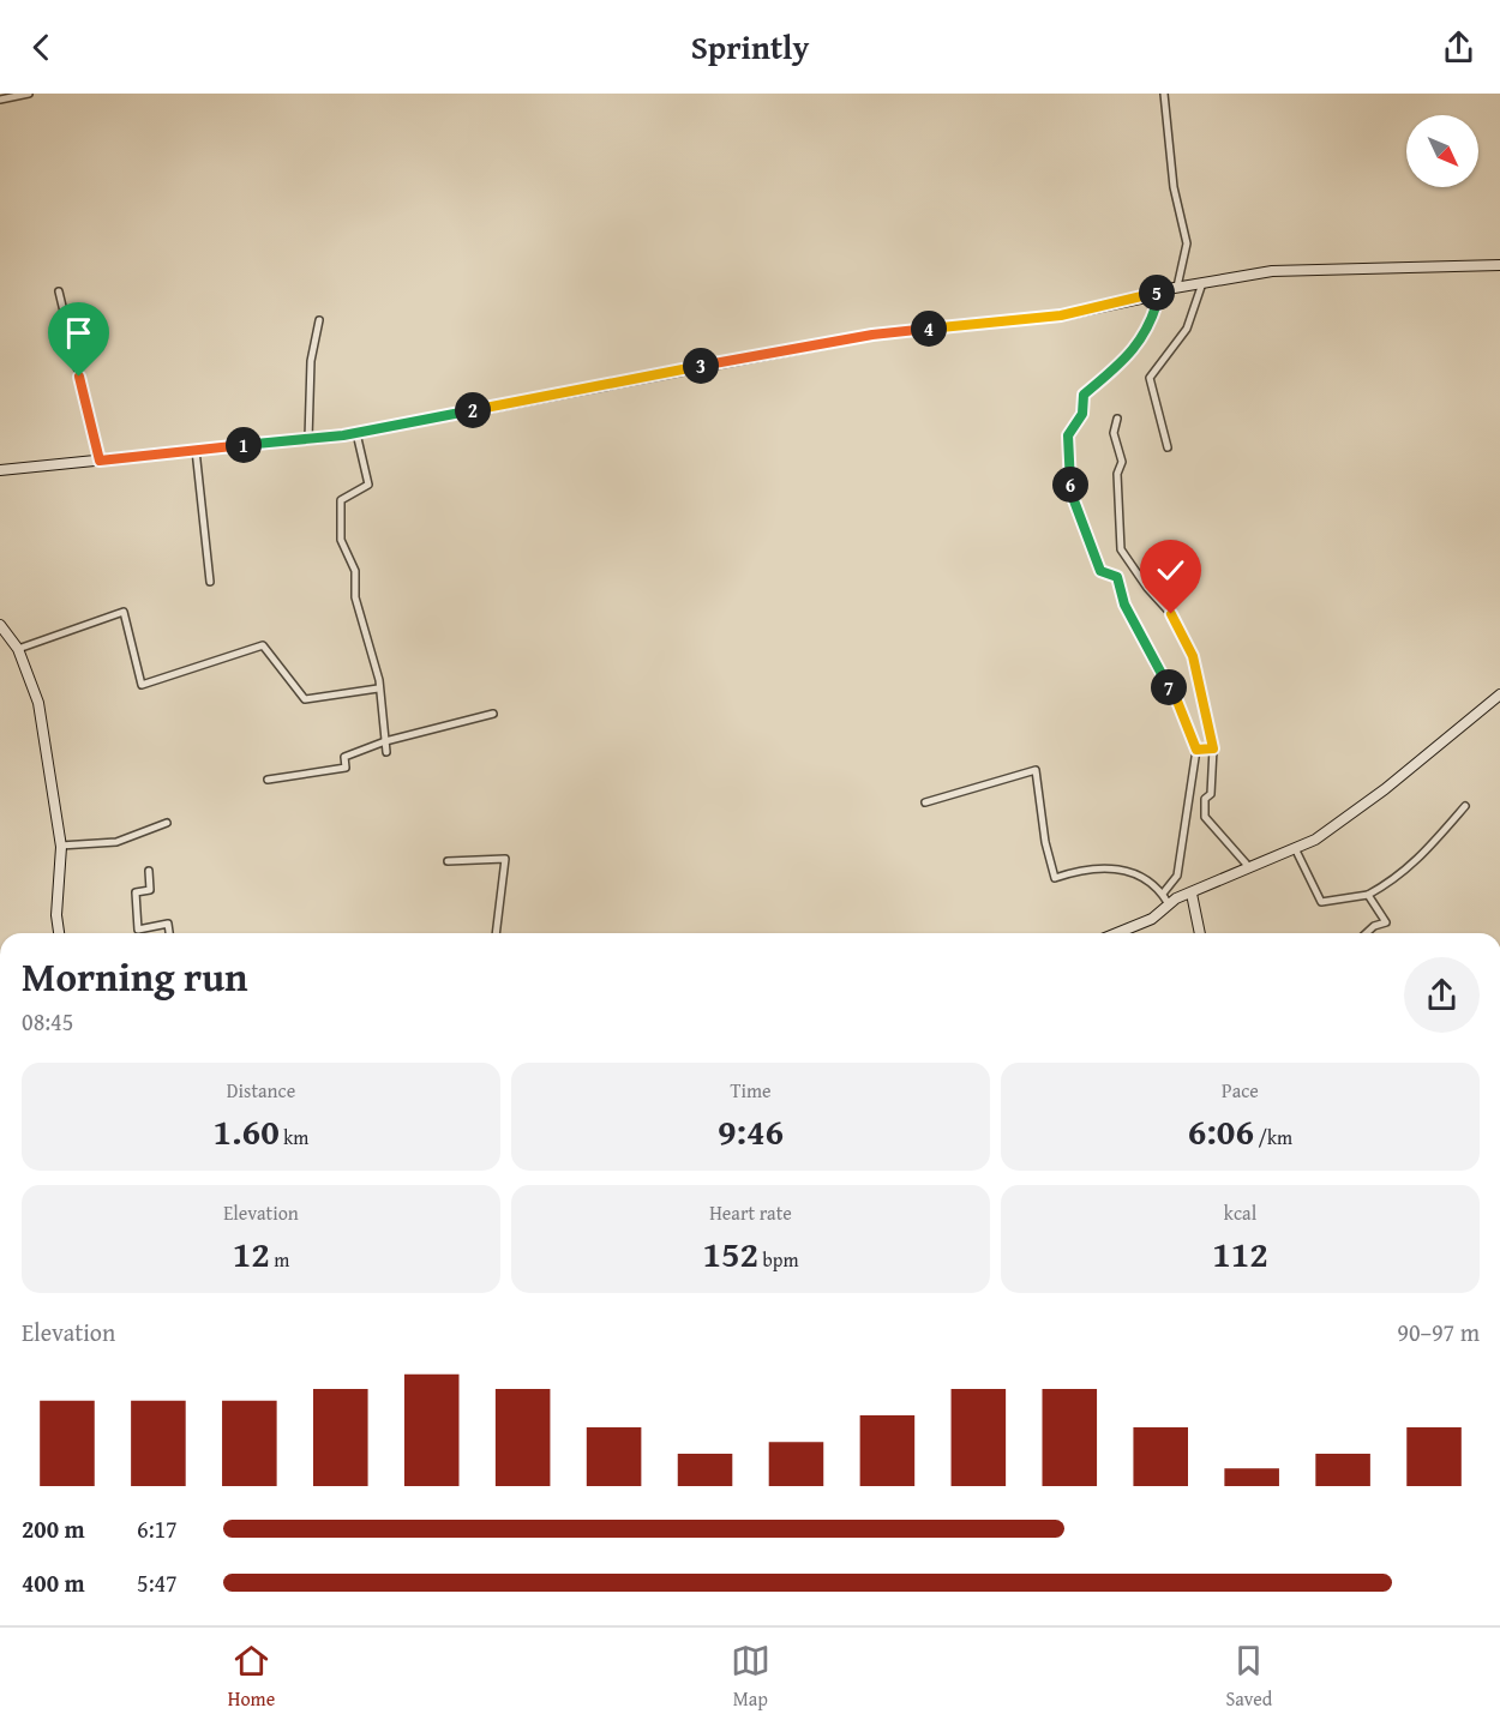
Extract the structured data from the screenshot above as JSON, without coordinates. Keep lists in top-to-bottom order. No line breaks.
{"north":"bottom right","page":{"header":"Sprintly","pins":["5","4","3","2","1","6","7"],"heading":["Morning run","08:45"],"stats":[["Distance","1.60 km"],["Time","9:46"],["Pace","6:06 /km"],["Elevation","12 m"],["Heart rate","152 bpm"],["kcal","112"]],"chart":["Elevation","90–97 m"],"list":[{"name":"200 m","note":"6:17"},{"name":"400 m","note":"5:47"}],"tabs":["Home","Map","Saved"]}}
